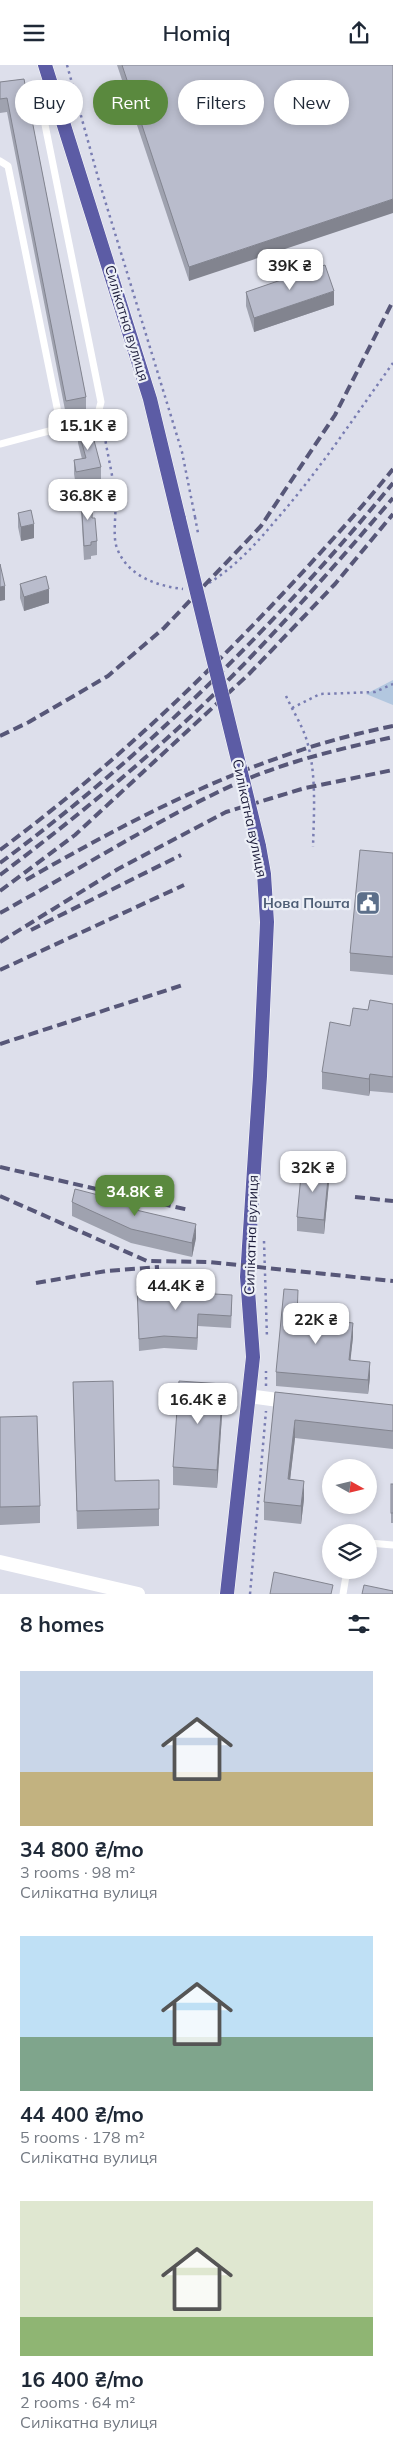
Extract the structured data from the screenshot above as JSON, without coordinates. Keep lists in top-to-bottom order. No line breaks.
{"streets":{"main road":["Силікатна вулиця"]},"places":{"public building":["Нова Пошта"]},"north":"right","page":{"header":"Homiq","chip":["Buy","Rent","Filters","New"],"price":["39K ₴","15.1K ₴","36.8K ₴","32K ₴","34.8K ₴","44.4K ₴","22K ₴","16.4K ₴"],"heading":"8 homes","list":[{"name":"34 800 ₴/mo","note":"3 rooms · 98 m² · Силікатна вулиця"},{"name":"44 400 ₴/mo","note":"5 rooms · 178 m² · Силікатна вулиця"},{"name":"16 400 ₴/mo","note":"2 rooms · 64 m² · Силікатна вулиця"}]}}
